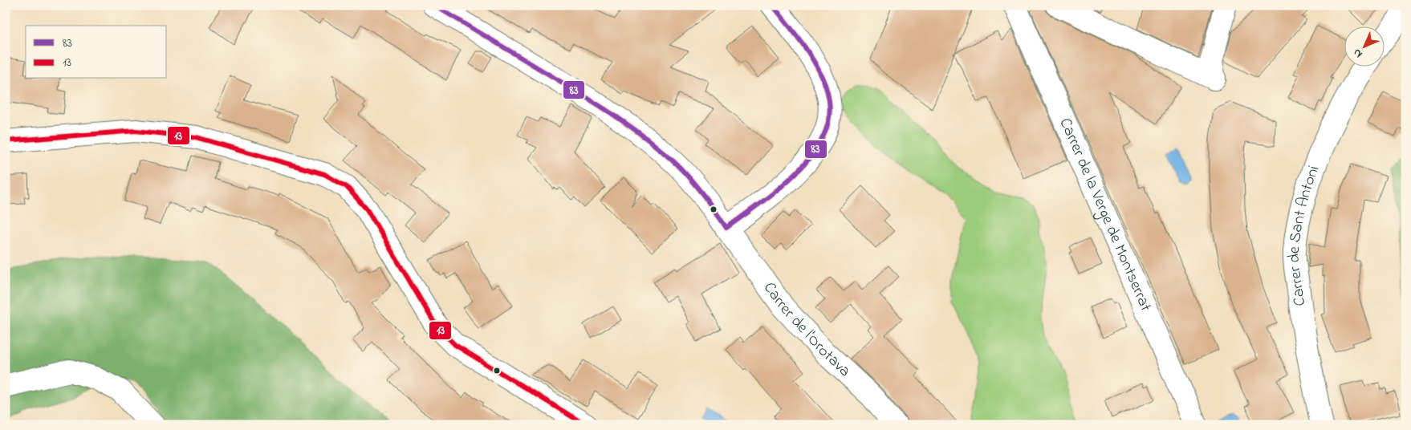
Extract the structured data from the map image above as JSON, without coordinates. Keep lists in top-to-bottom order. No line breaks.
{"streets":{"street":["Carrer de la Verge de Montserrat","Carrer de Sant Antoni","Carrer de l'Orotava"]},"lines":["transit line 83","transit line 13"],"legend":["83","13"],"north":"bottom left"}
